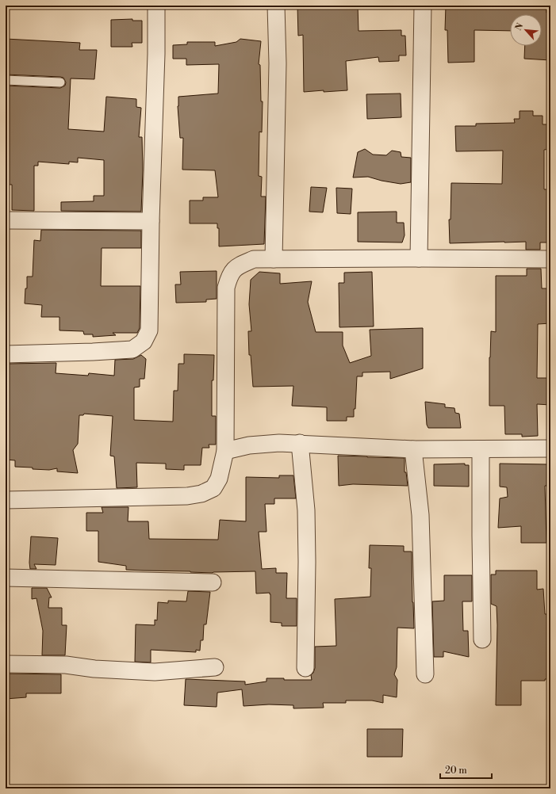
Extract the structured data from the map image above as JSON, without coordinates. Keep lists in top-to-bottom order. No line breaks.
{"scale_bar":"20 m","north":"top left"}
